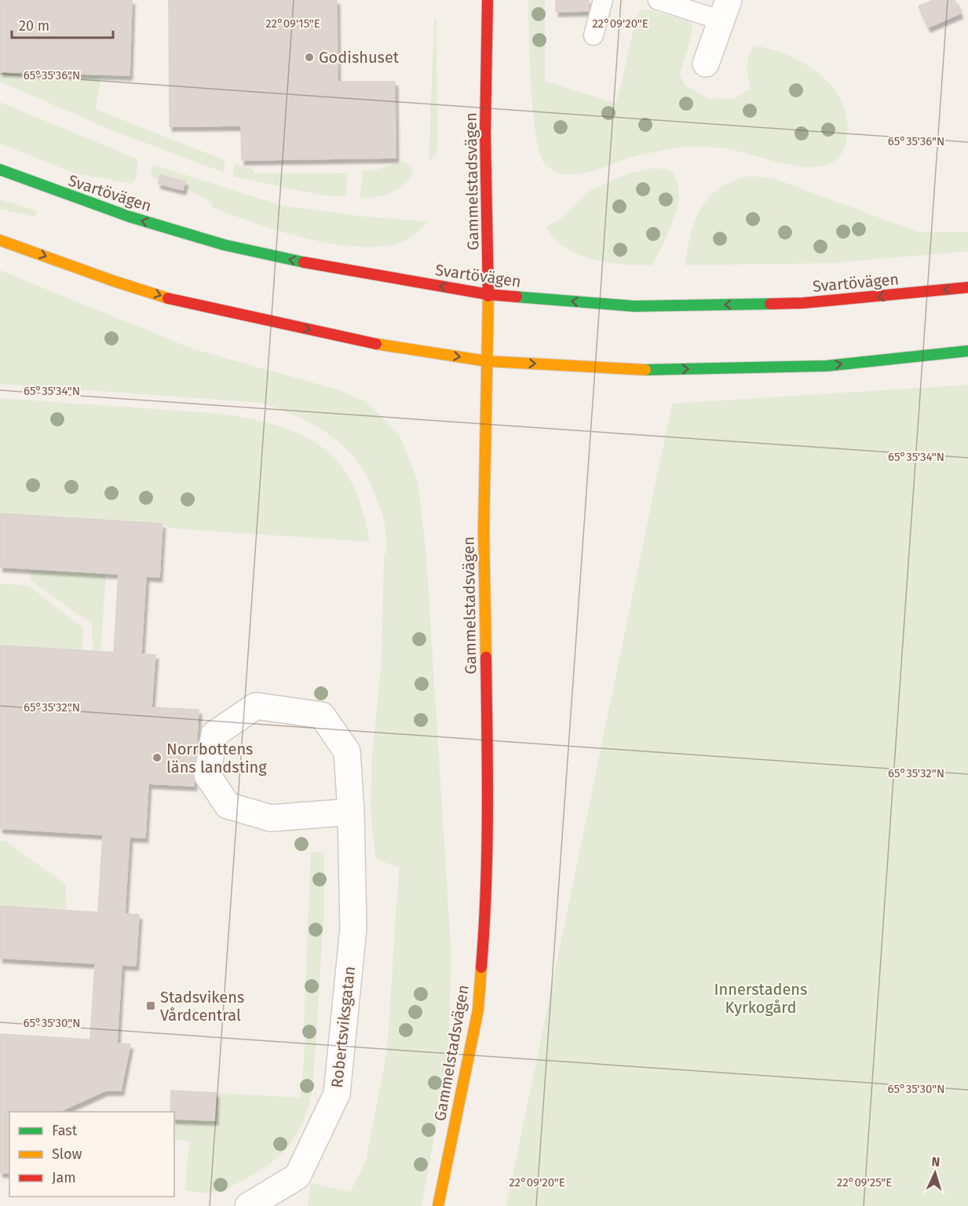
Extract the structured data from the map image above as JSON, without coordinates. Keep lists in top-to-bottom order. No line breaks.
{"streets":{"main road":["Gammelstadsvägen","Svartövägen"],"street":["Robertsviksgatan"]},"crossings":[["Gammelstadsvägen","Svartövägen"]],"parks":["Innerstadens Kyrkogård"],"places":{"other":["Godishuset","Norrbottens läns landsting"],"transit":["Stadsvikens Vårdcentral"]},"legend":["Fast","Slow","Jam"],"scale_bar":"20 m","north":"top","coordinates":["22°09'15\"E","22°09'20\"E","65°35'36\"N","65°35'34\"N","65°35'32\"N","65°35'30\"N","22°09'25\"E"]}
